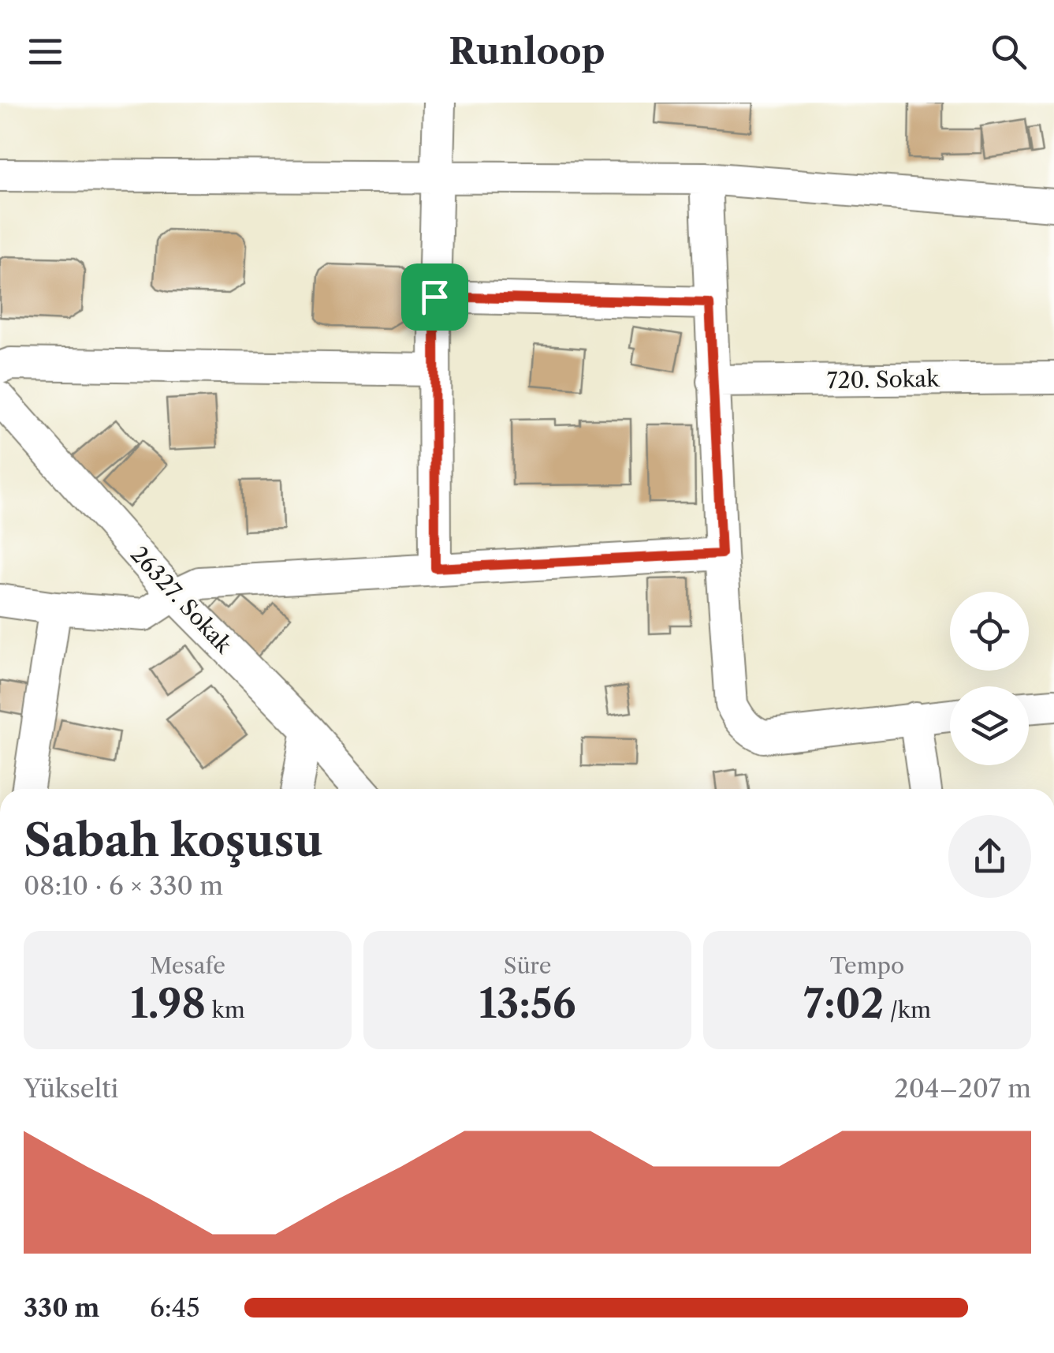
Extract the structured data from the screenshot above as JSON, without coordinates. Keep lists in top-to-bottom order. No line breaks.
{"streets":{"street":["720. Sokak","26327. Sokak"]},"page":{"header":"Runloop","heading":["Sabah koşusu","08:10 · 6 × 330 m"],"stats":[["Mesafe","1.98 km"],["Süre","13:56"],["Tempo","7:02 /km"]],"chart":["Yükselti","204–207 m"],"list":[{"name":"330 m","note":"6:45"}]}}
